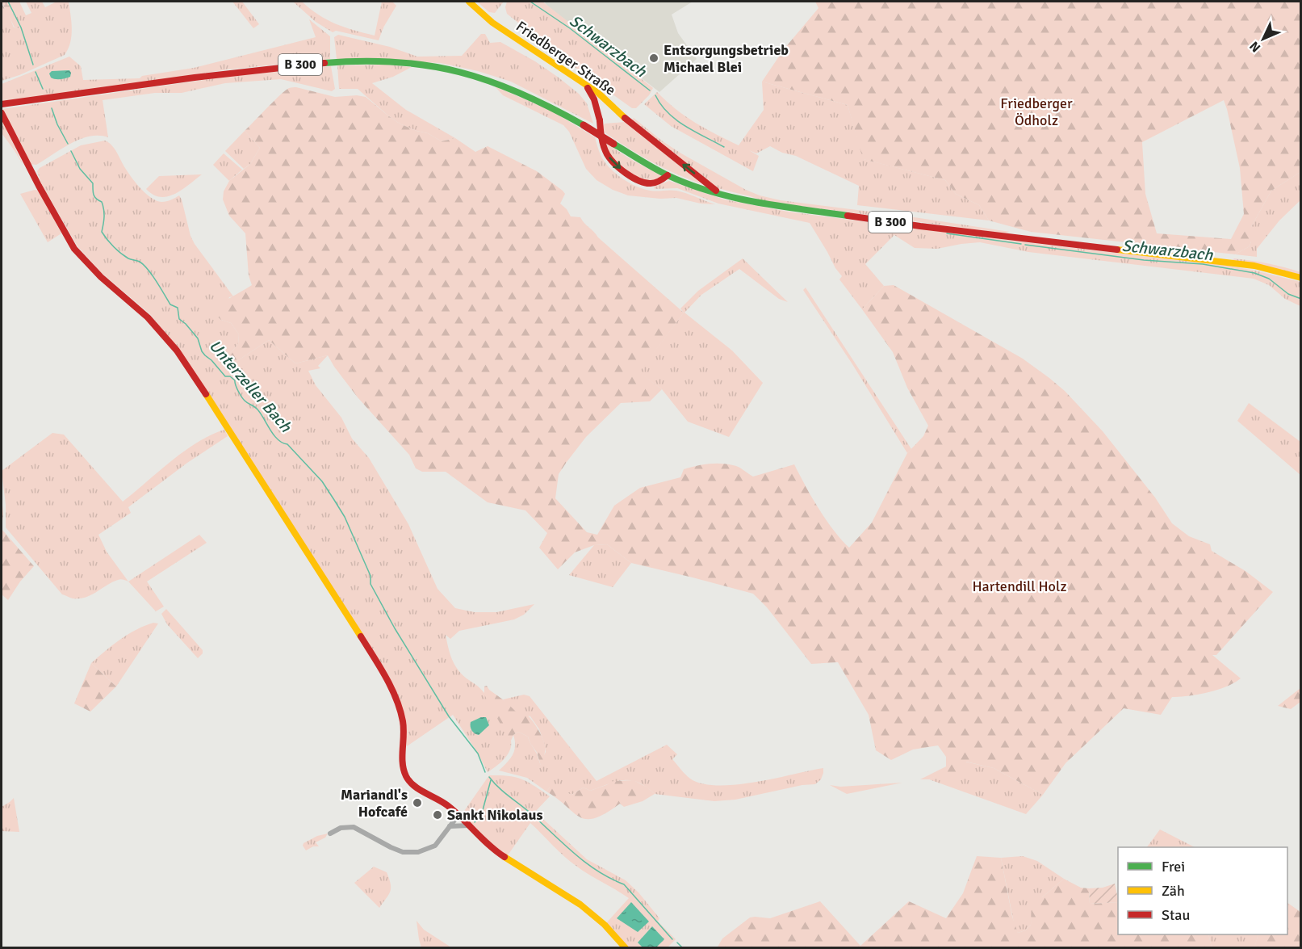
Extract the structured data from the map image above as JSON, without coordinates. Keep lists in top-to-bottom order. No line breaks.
{"streets":{"main road":["Friedberger Straße","B 300"]},"crossings":[["Friedberger Straße","B 300"]],"water":["Schwarzbach","Unterzeller Bach"],"parks":["Friedberger Ödholz","Hartendill Holz"],"places":["Entsorgungsbetrieb Michael Blei","Mariandl's Hofcafé","Sankt Nikolaus"],"legend":["Frei","Zäh","Stau"],"north":"bottom left"}
